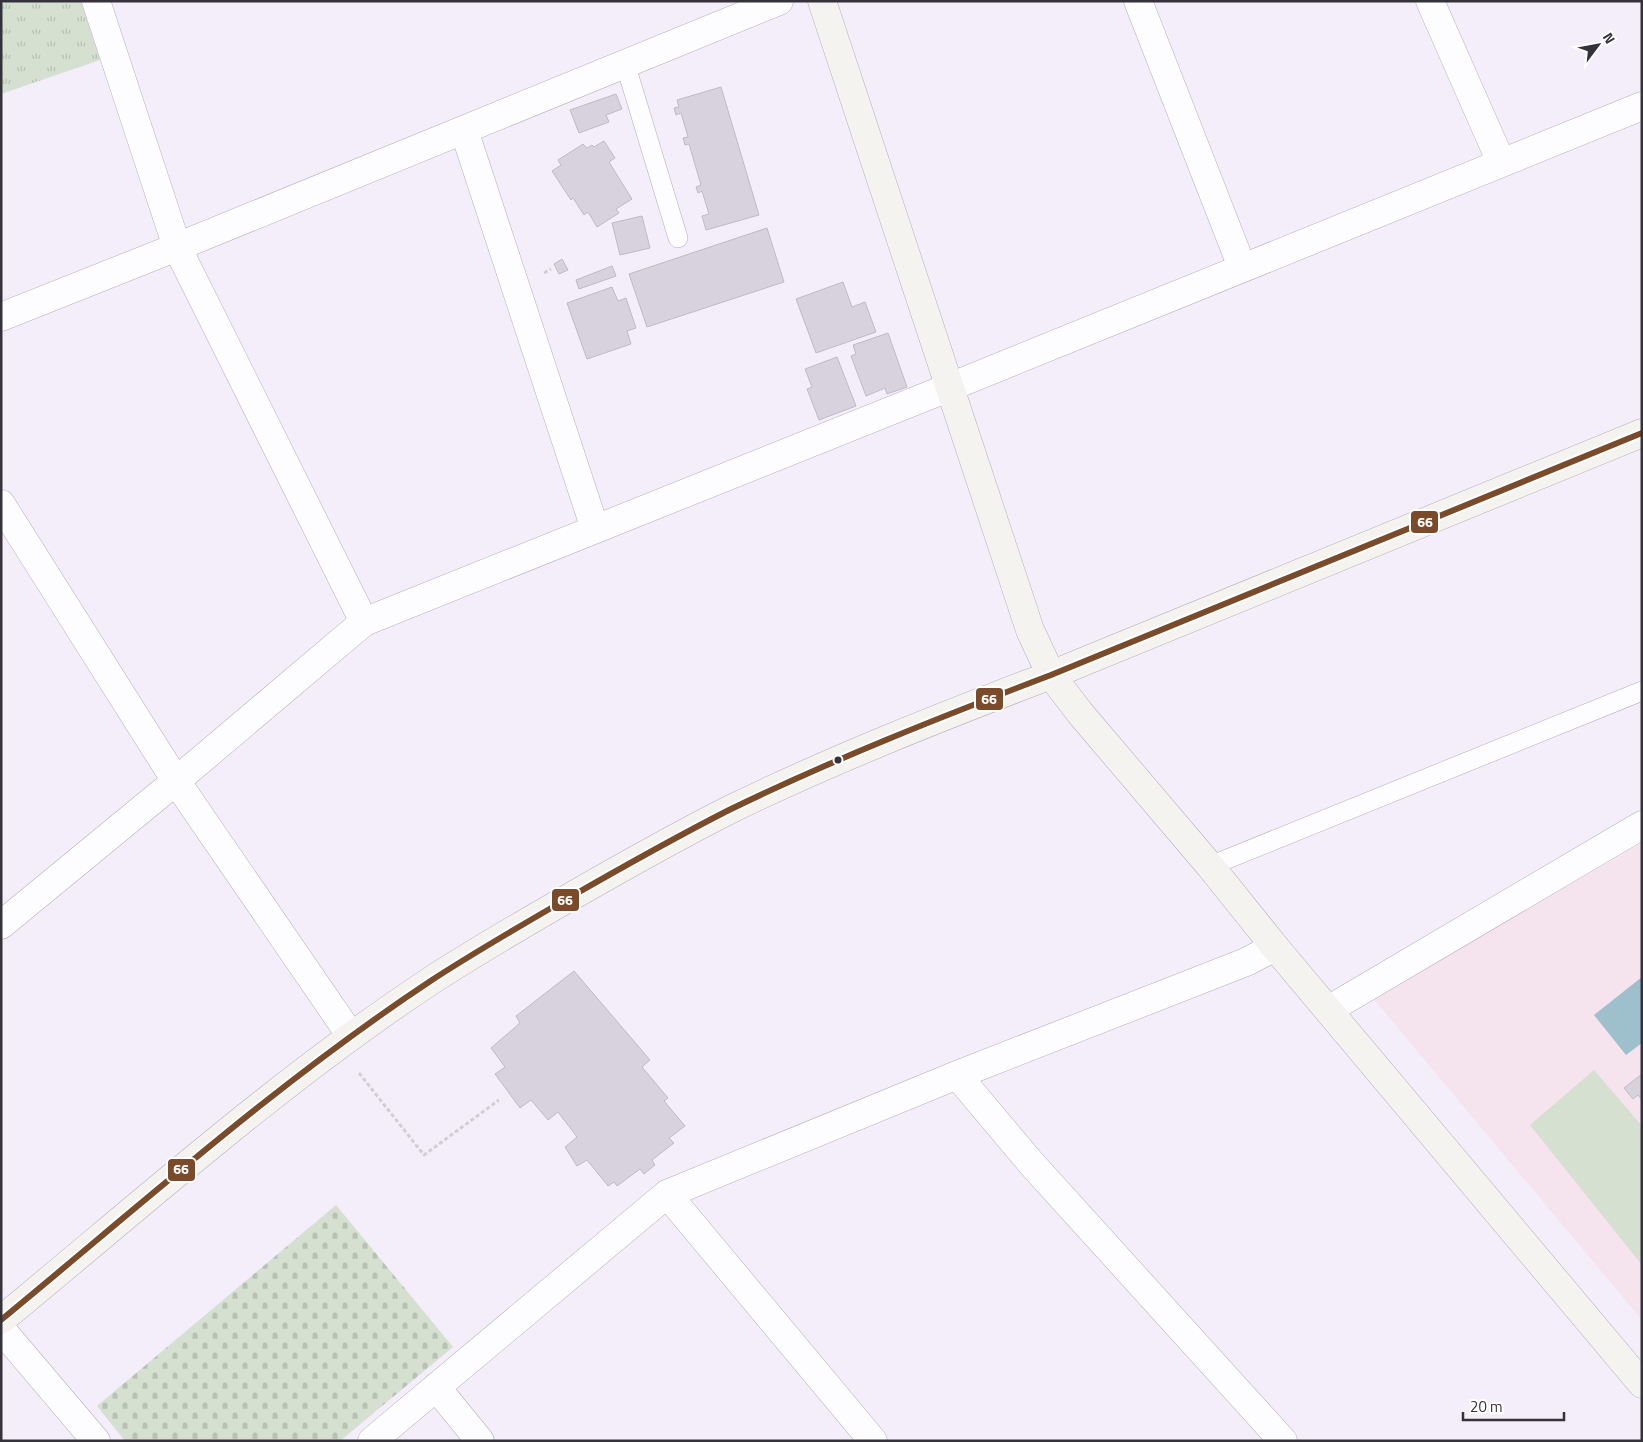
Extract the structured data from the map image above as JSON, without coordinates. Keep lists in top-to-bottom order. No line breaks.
{"lines":["transit line 66"],"scale_bar":"20 m","north":"top right"}
